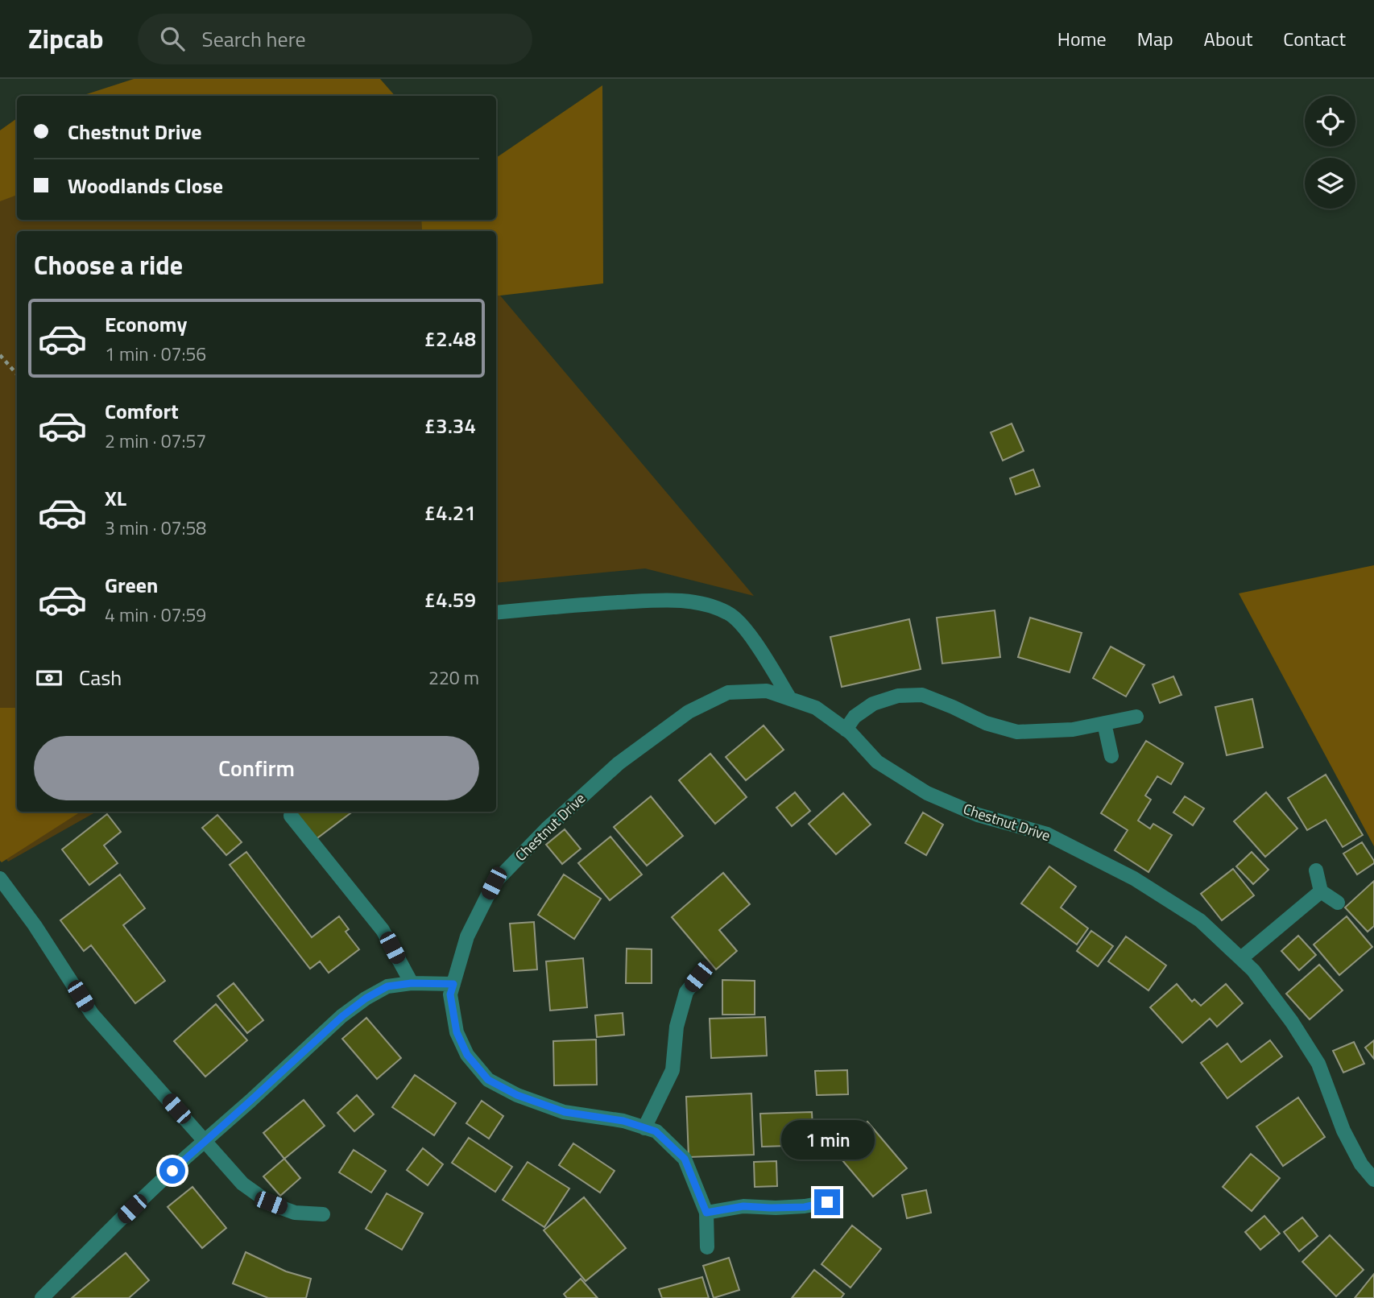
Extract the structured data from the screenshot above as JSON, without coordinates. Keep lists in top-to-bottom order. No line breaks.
{"streets":{"street":["Chestnut Drive"]},"page":{"header":"Zipcab","search":"Search here","nav":["Home","Map","About","Contact"],"banner":["Chestnut Drive","Woodlands Close"],"heading":"Choose a ride","list":[{"name":"Economy","note":"1 min · 07:56","value":"£2.48"},{"name":"Comfort","note":"2 min · 07:57","value":"£3.34"},{"name":"XL","note":"3 min · 07:58","value":"£4.21"},{"name":"Green","note":"4 min · 07:59","value":"£4.59"}],"pay":["Cash","220 m"],"buttons":"Confirm","bubble":"1 min"}}
